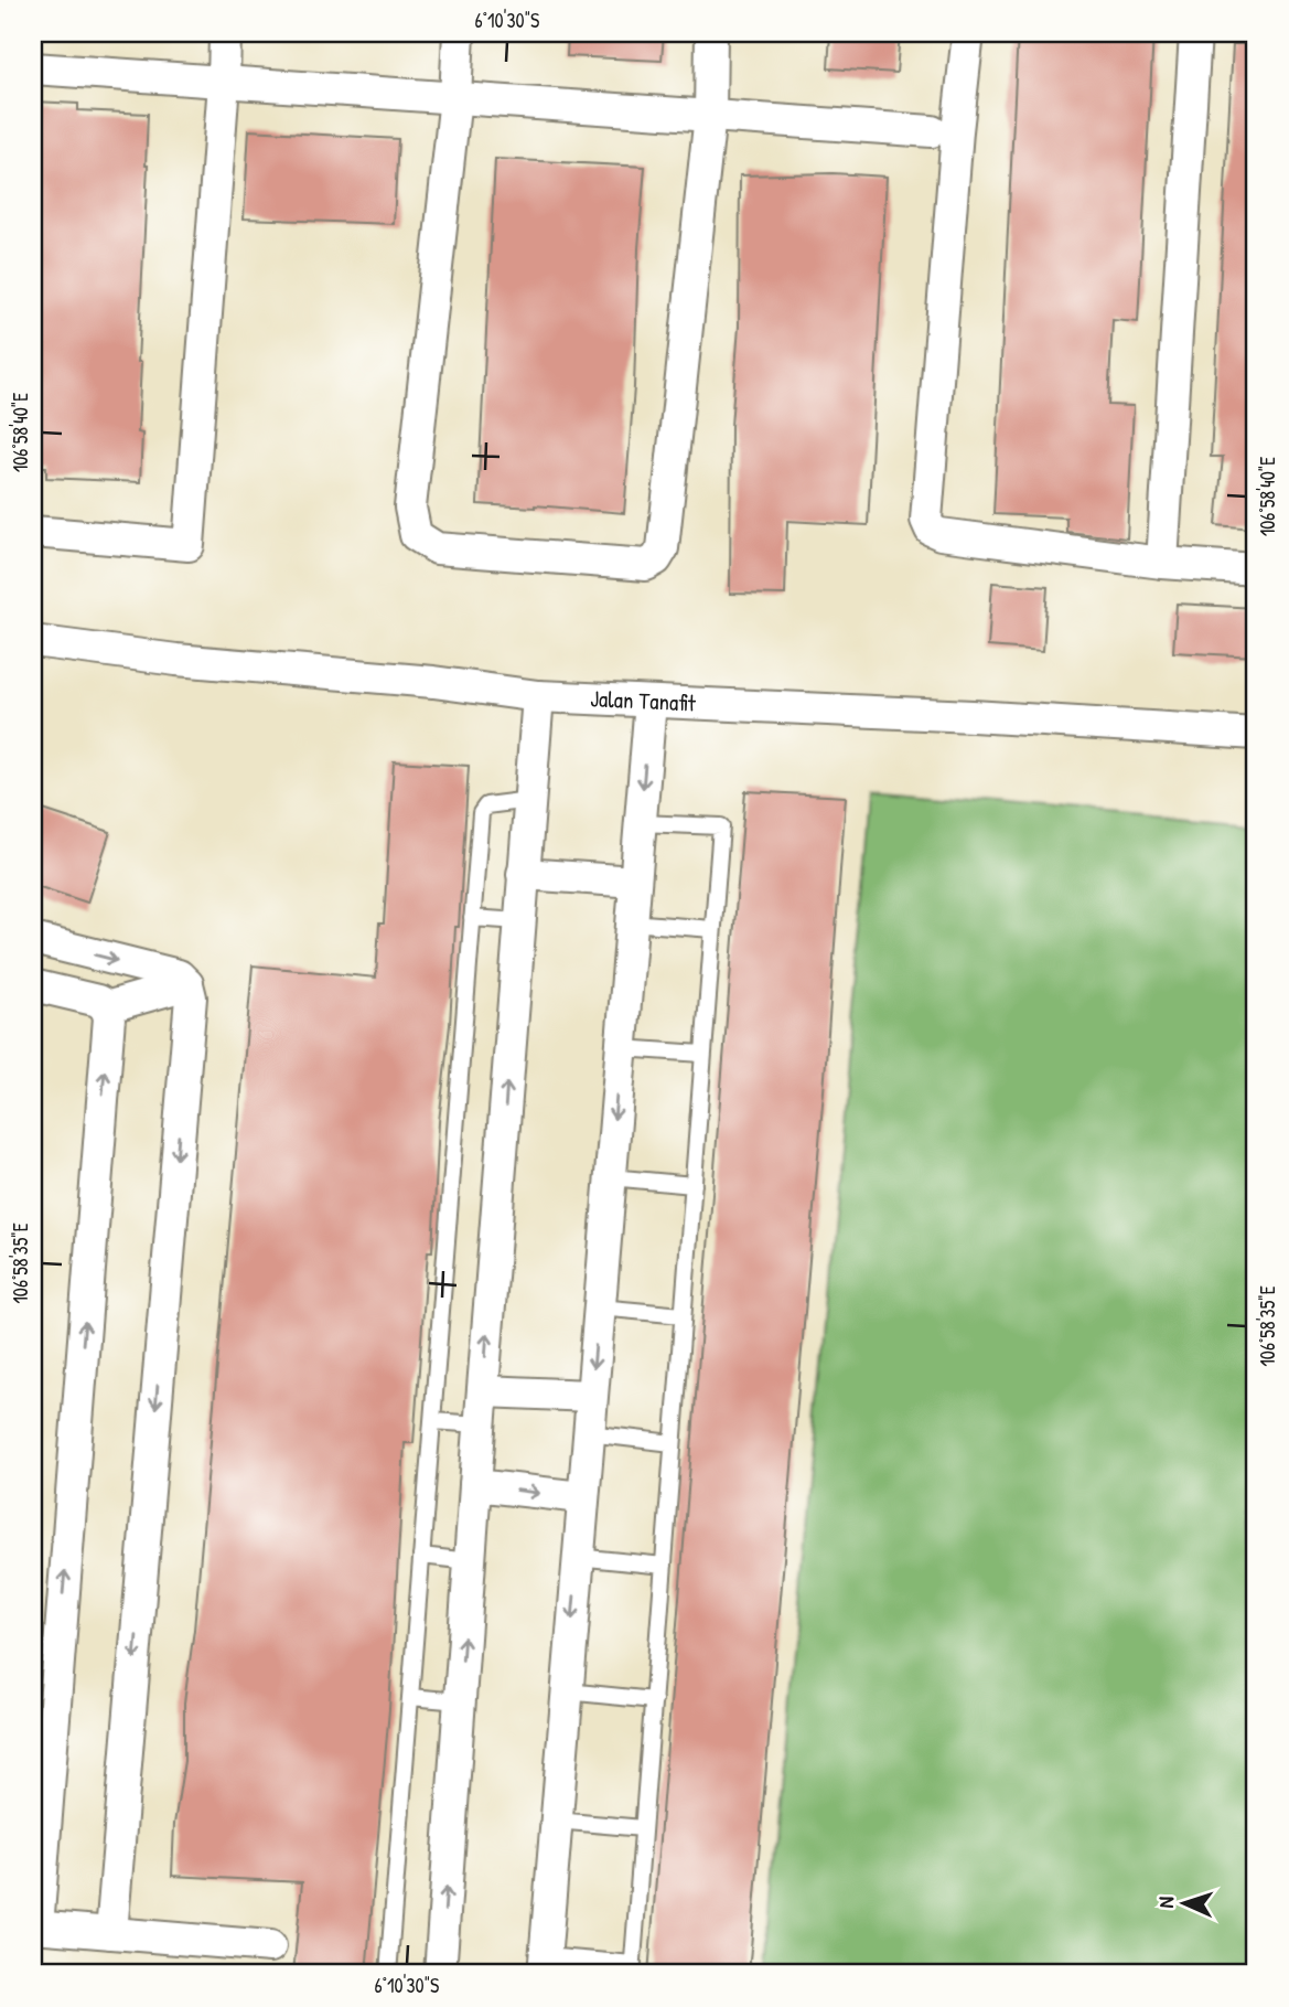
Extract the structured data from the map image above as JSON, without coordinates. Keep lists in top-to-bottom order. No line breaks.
{"streets":{"street":["Jalan Tanafit"]},"north":"left","coordinates":["6°10'30\"S","106°58'40\"E","106°58'35\"E"]}
